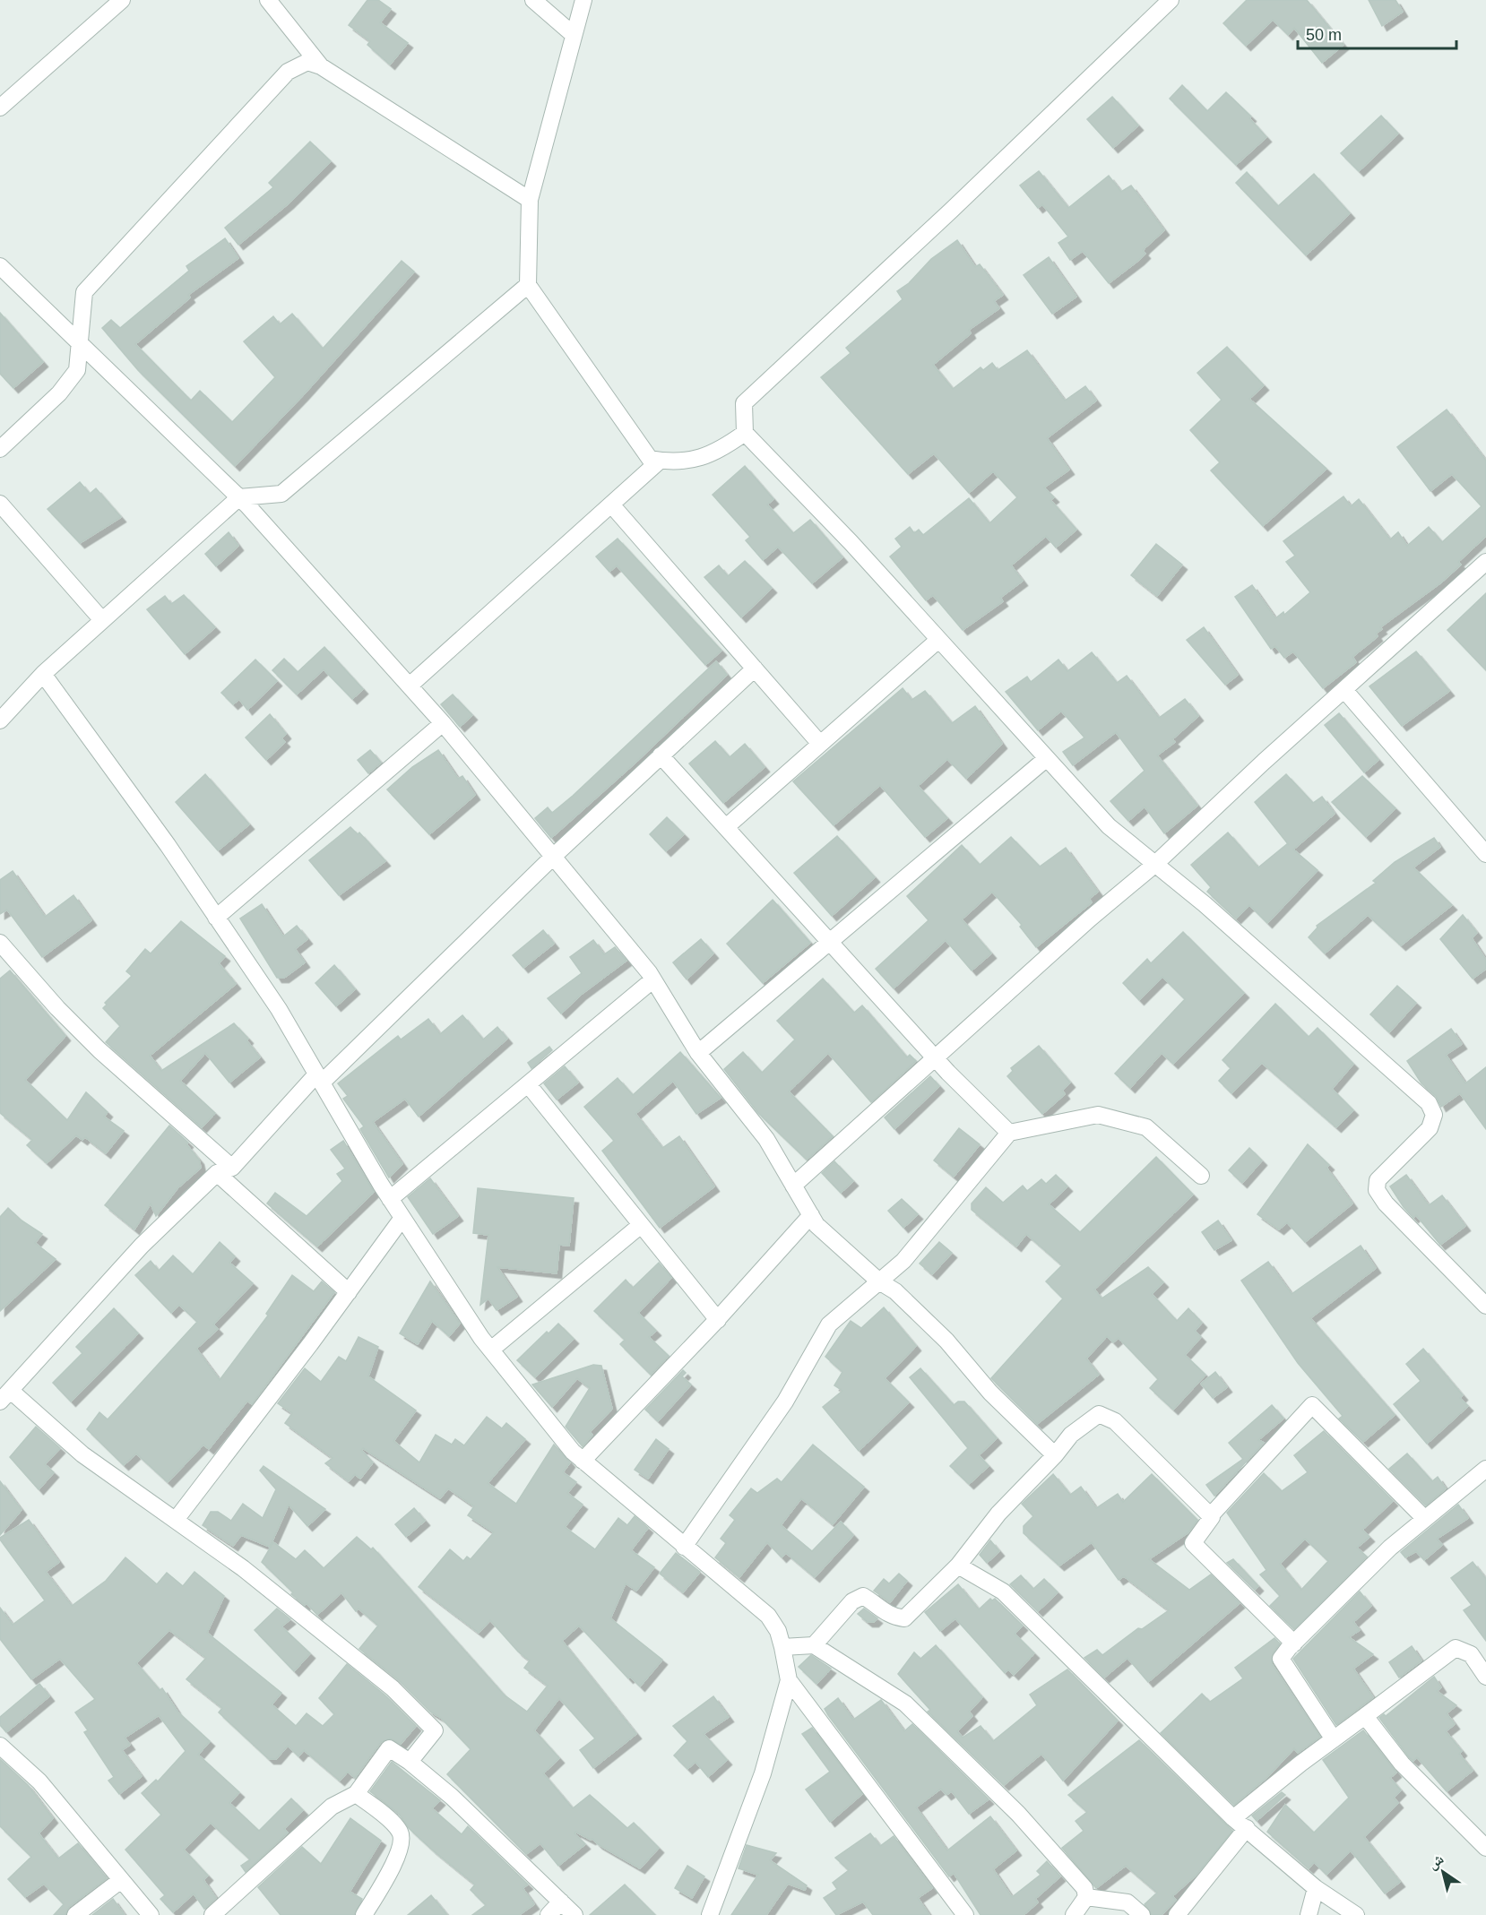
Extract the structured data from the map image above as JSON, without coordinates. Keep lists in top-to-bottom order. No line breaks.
{"scale_bar":"50 m","north":"top left"}
